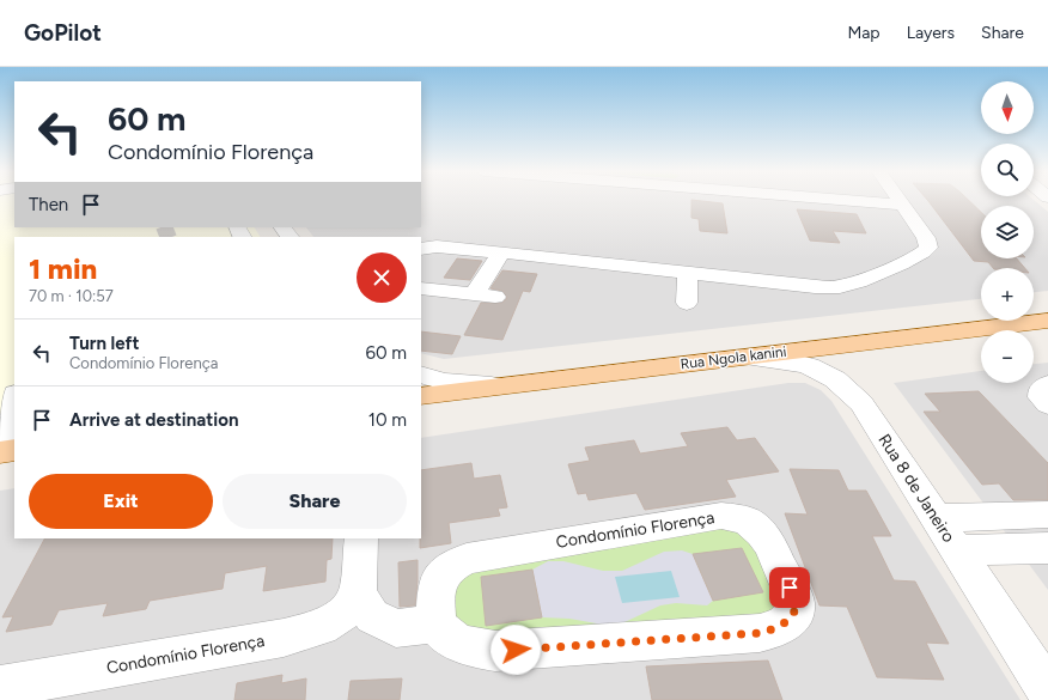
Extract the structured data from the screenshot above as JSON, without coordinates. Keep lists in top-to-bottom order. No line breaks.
{"streets":{"main road":["Rua Ngola kanini"],"street":["Rua 8 de Janeiro","Condomínio Florença"]},"crossings":[["Rua Ngola kanini","Rua 8 de Janeiro"]],"north":"bottom","page":{"header":"GoPilot","nav":["Map","Layers","Share"],"map_buttons":["+","−"],"turn":["60 m","Condomínio Florença"],"then":"Then","heading":["1 min","70 m · 10:57"],"list":[{"name":"Turn left","note":"Condomínio Florença","value":"60 m"},{"name":"Arrive at destination","value":"10 m"}],"buttons":["Exit","Share"]}}
